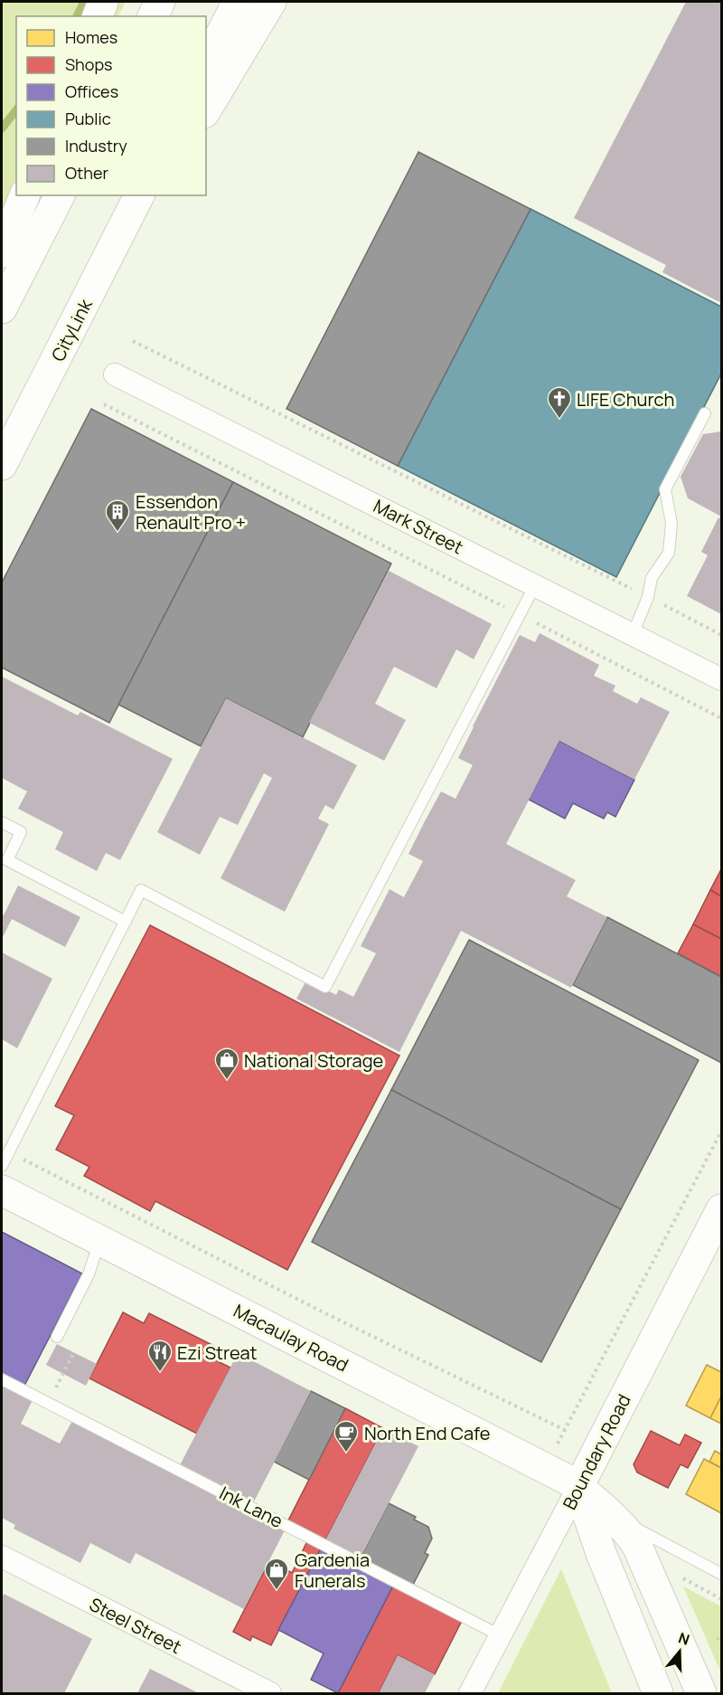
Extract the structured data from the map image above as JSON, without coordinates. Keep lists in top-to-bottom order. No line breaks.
{"streets":{"main road":["CityLink","Macaulay Road","Boundary Road"],"street":["Mark Street","Steel Street"],"lane":["Ink Lane"]},"crossings":[["Macaulay Road","Boundary Road"],["Boundary Road","Ink Lane"]],"places":{"church":["LIFE Church"],"building":["Essendon Renault Pro +"],"shop":["National Storage","Gardenia Funerals"],"restaurant":["Ezi Streat"],"cafe":["North End Cafe"]},"legend":["Homes","Shops","Offices","Public","Industry","Other"],"north":"top"}
